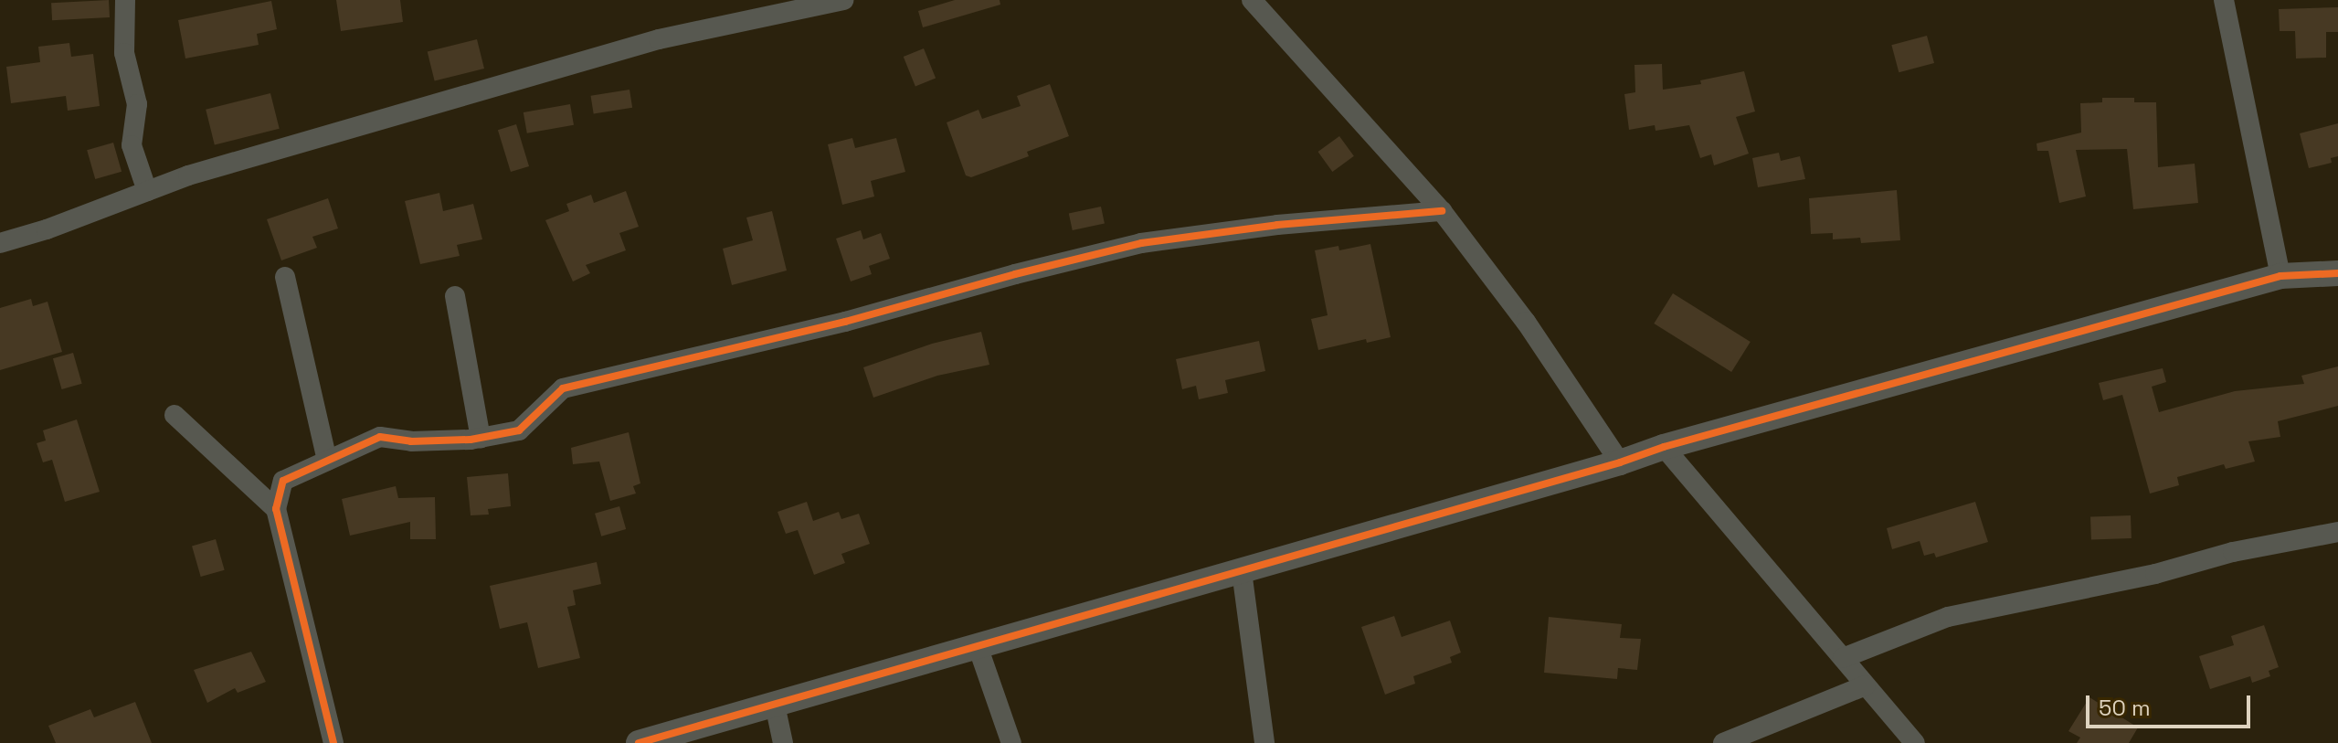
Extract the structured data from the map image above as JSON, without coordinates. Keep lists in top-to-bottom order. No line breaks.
{"scale_bar":"50 m"}
